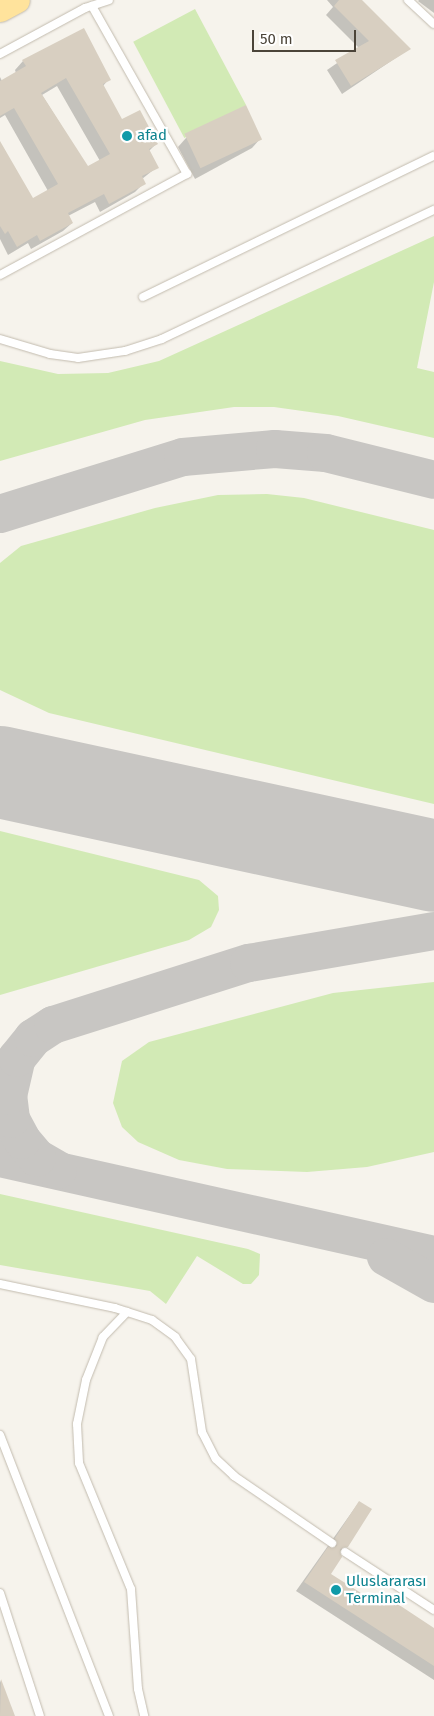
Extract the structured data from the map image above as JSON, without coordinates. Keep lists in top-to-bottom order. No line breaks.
{"places":["afad","Uluslararası Terminal"],"scale_bar":"50 m"}
